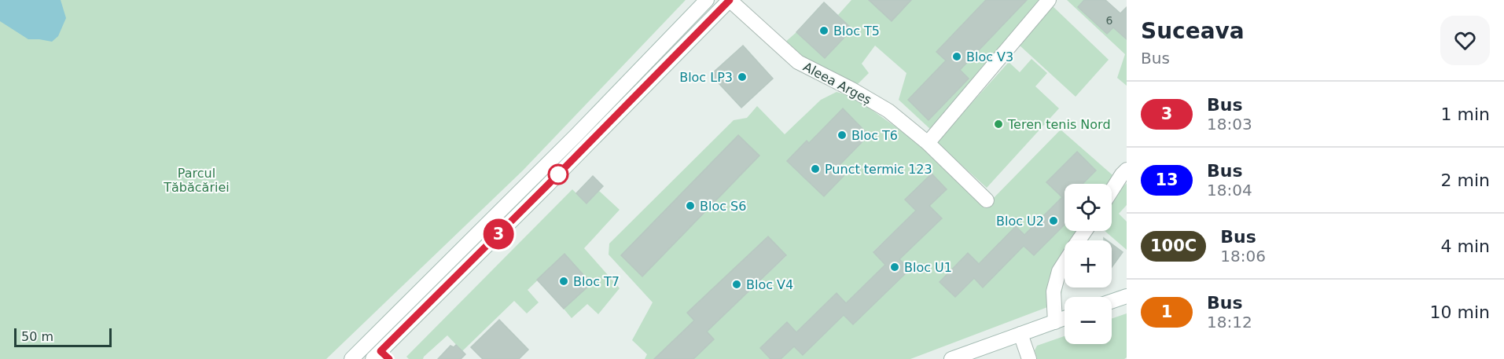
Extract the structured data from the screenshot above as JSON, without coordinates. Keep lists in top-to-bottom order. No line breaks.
{"streets":{"main road":["Aleea Argeș"]},"parks":["Parcul Tăbăcăriei"],"places":["Bloc T5","Bloc V3","Bloc LP3","Teren tenis Nord","Bloc T6","Punct termic 123","Bloc S6","Bloc U2","Bloc U1","Bloc T7","Bloc V4"],"lines":["bus line 3"],"house_numbers":["6"],"scale_bar":"50 m","page":{"on_map":"3","heading":["Suceava","Bus"],"list":[{"mark":"3","name":"Bus","note":"18:03","value":"1 min"},{"mark":"13","name":"Bus","note":"18:04","value":"2 min"},{"mark":"100C","name":"Bus","note":"18:06","value":"4 min"},{"mark":"1","name":"Bus","note":"18:12","value":"10 min"}],"map_buttons":["+","−"],"scale":"50 m"}}
